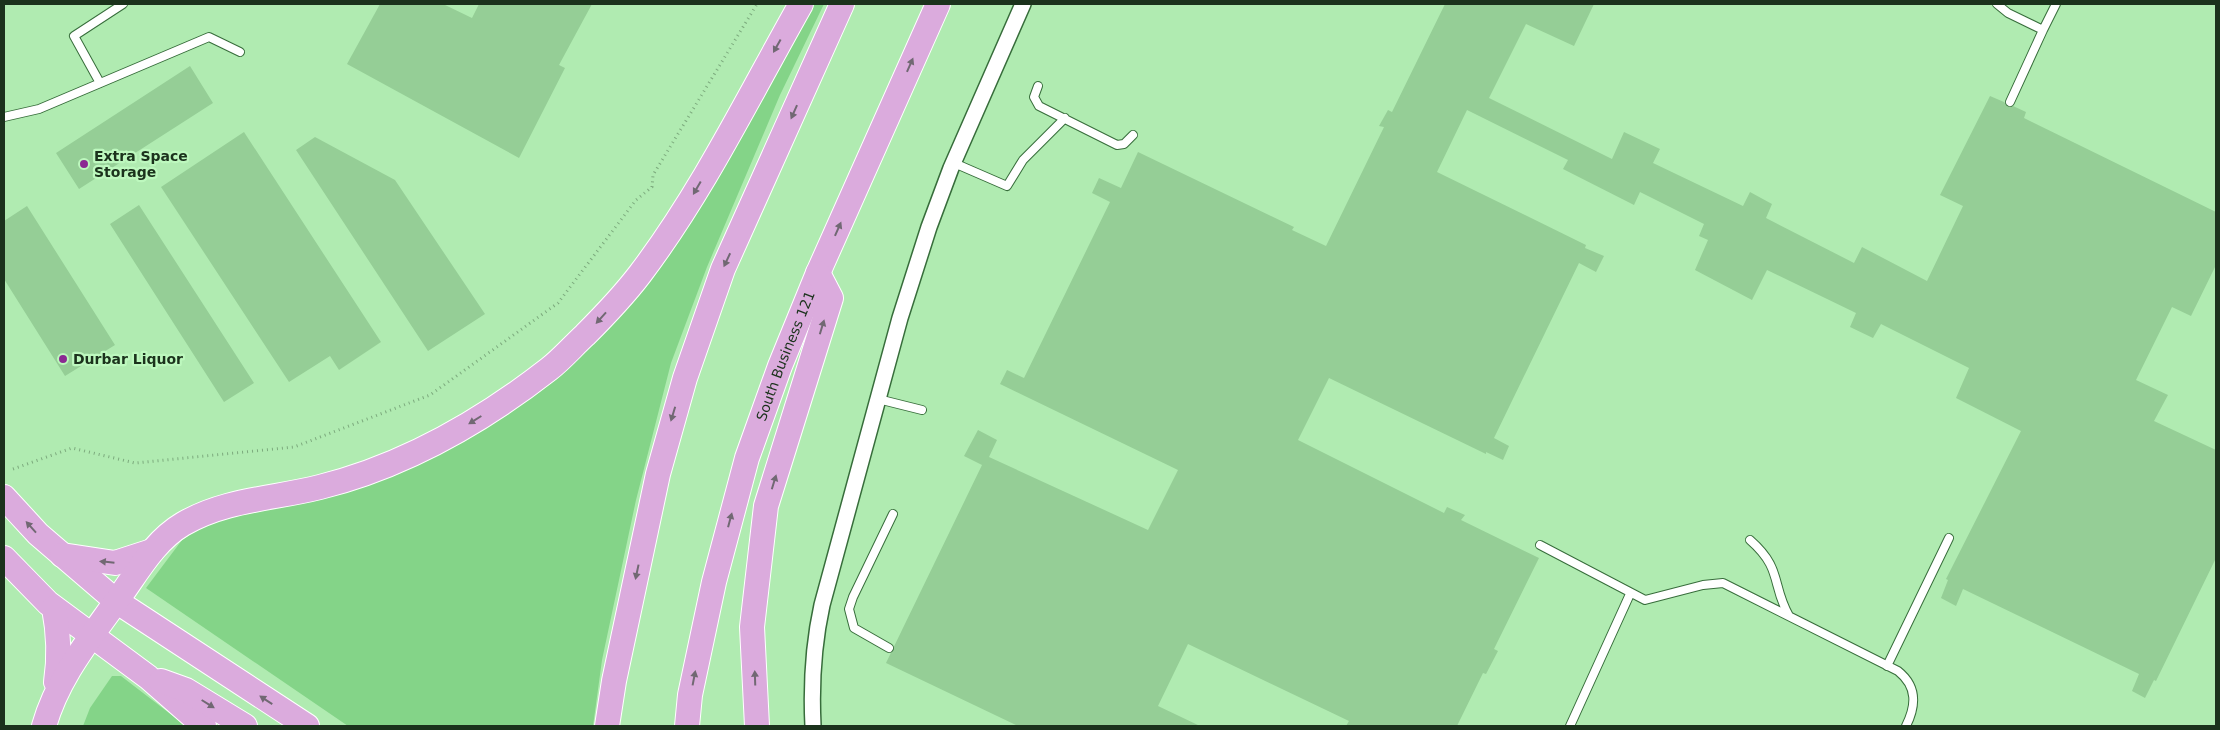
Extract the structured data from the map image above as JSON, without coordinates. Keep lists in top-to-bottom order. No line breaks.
{"streets":{"main road":["South Business 121"]},"places":["Extra Space Storage","Durbar Liquor"]}
